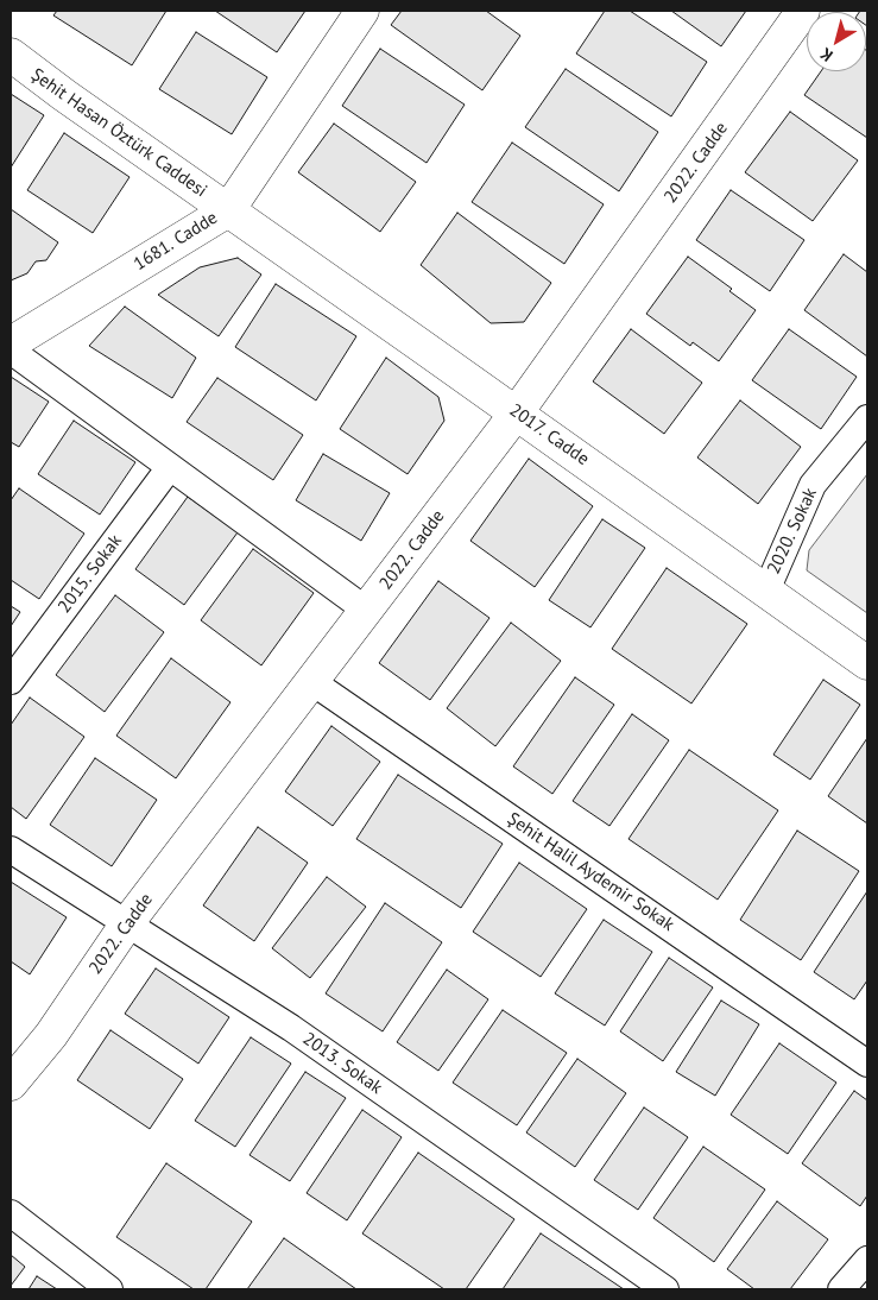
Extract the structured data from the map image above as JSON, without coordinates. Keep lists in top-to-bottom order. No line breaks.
{"streets":{"street":["Şehit Hasan Öztürk Caddesi","2022. Cadde","1681. Cadde","2017. Cadde","2020. Sokak","2015. Sokak","Şehit Halil Aydemir Sokak","2013. Sokak"]},"crossings":[["Şehit Hasan Öztürk Caddesi","1681. Cadde"],["Şehit Hasan Öztürk Caddesi","2017. Cadde"],["2022. Cadde","2017. Cadde"],["2022. Cadde","Şehit Halil Aydemir Sokak"],["2022. Cadde","2013. Sokak"],["1681. Cadde","2017. Cadde"],["2017. Cadde","2020. Sokak"]],"north":"bottom left"}
